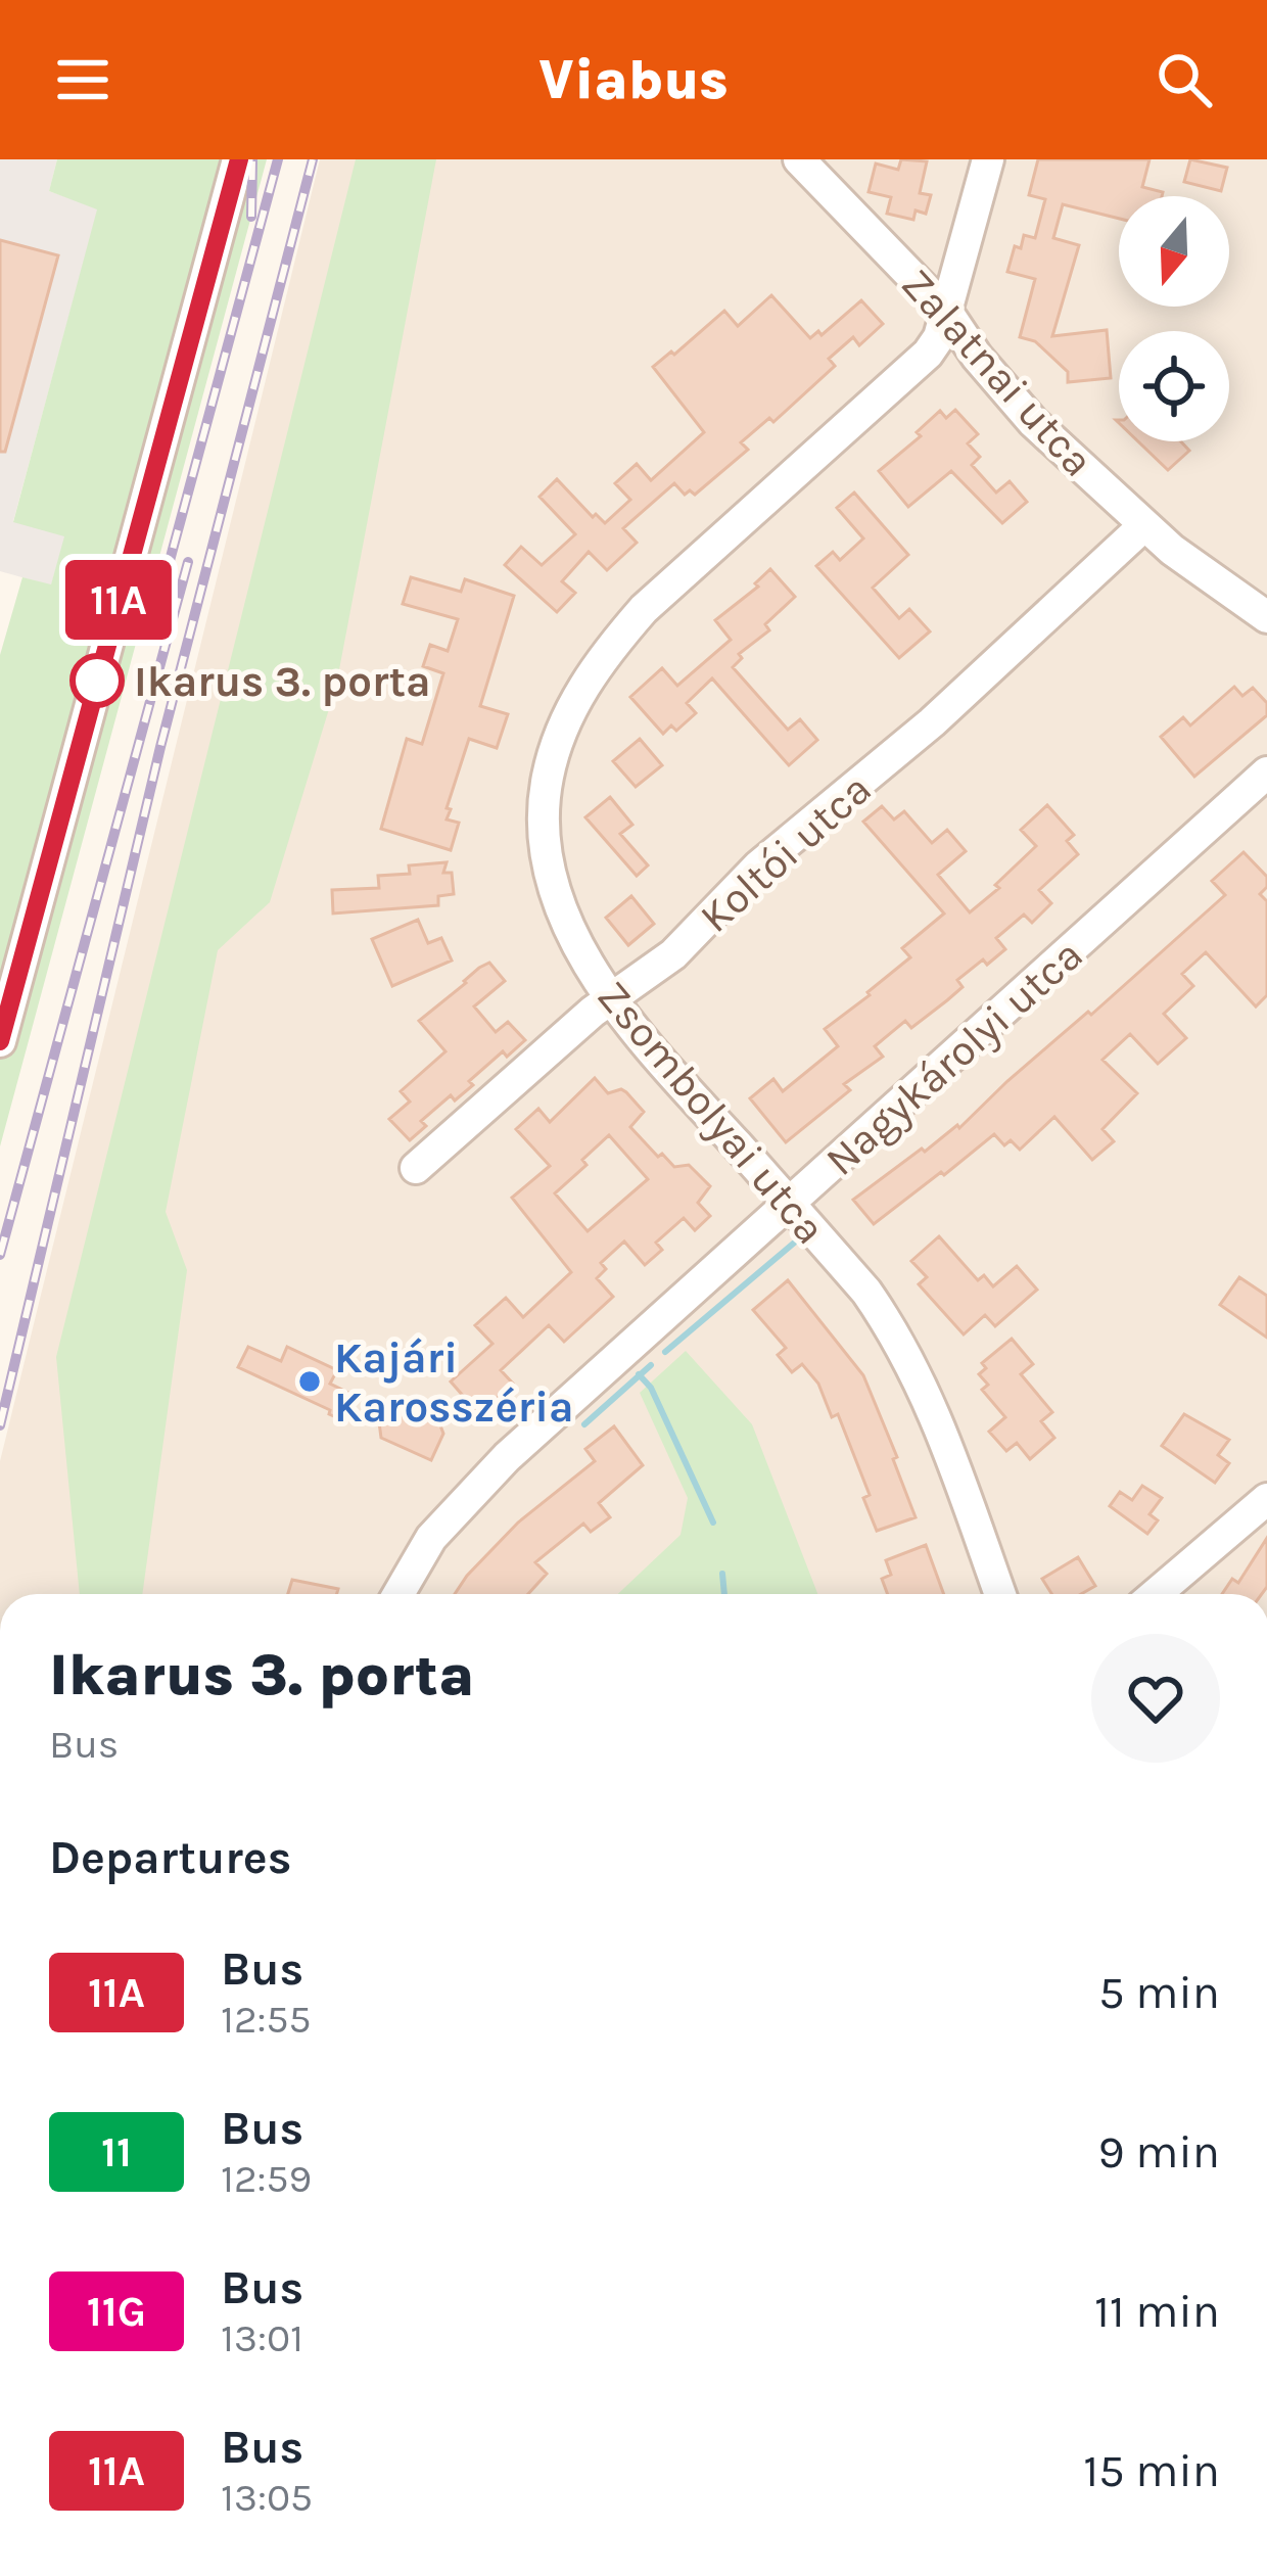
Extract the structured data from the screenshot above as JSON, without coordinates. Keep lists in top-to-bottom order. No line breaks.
{"streets":{"street":["Zalatnai utca","Koltói utca","Nagykárolyi utca","Zsombolyai utca"]},"crossings":[["Zalatnai utca","Koltói utca"],["Zalatnai utca","Zsombolyai utca"],["Koltói utca","Zsombolyai utca"],["Nagykárolyi utca","Zsombolyai utca"]],"places":["Ikarus 3. porta","Kajári Karosszéria"],"lines":["bus line 11A"],"north":"bottom","page":{"header":"Viabus","on_map":"11A","heading":[["Ikarus 3. porta","Bus"],"Departures"],"list":[{"mark":"11A","name":"Bus","note":"12:55","value":"5 min"},{"mark":"11","name":"Bus","note":"12:59","value":"9 min"},{"mark":"11G","name":"Bus","note":"13:01","value":"11 min"},{"mark":"11A","name":"Bus","note":"13:05","value":"15 min"}]}}
